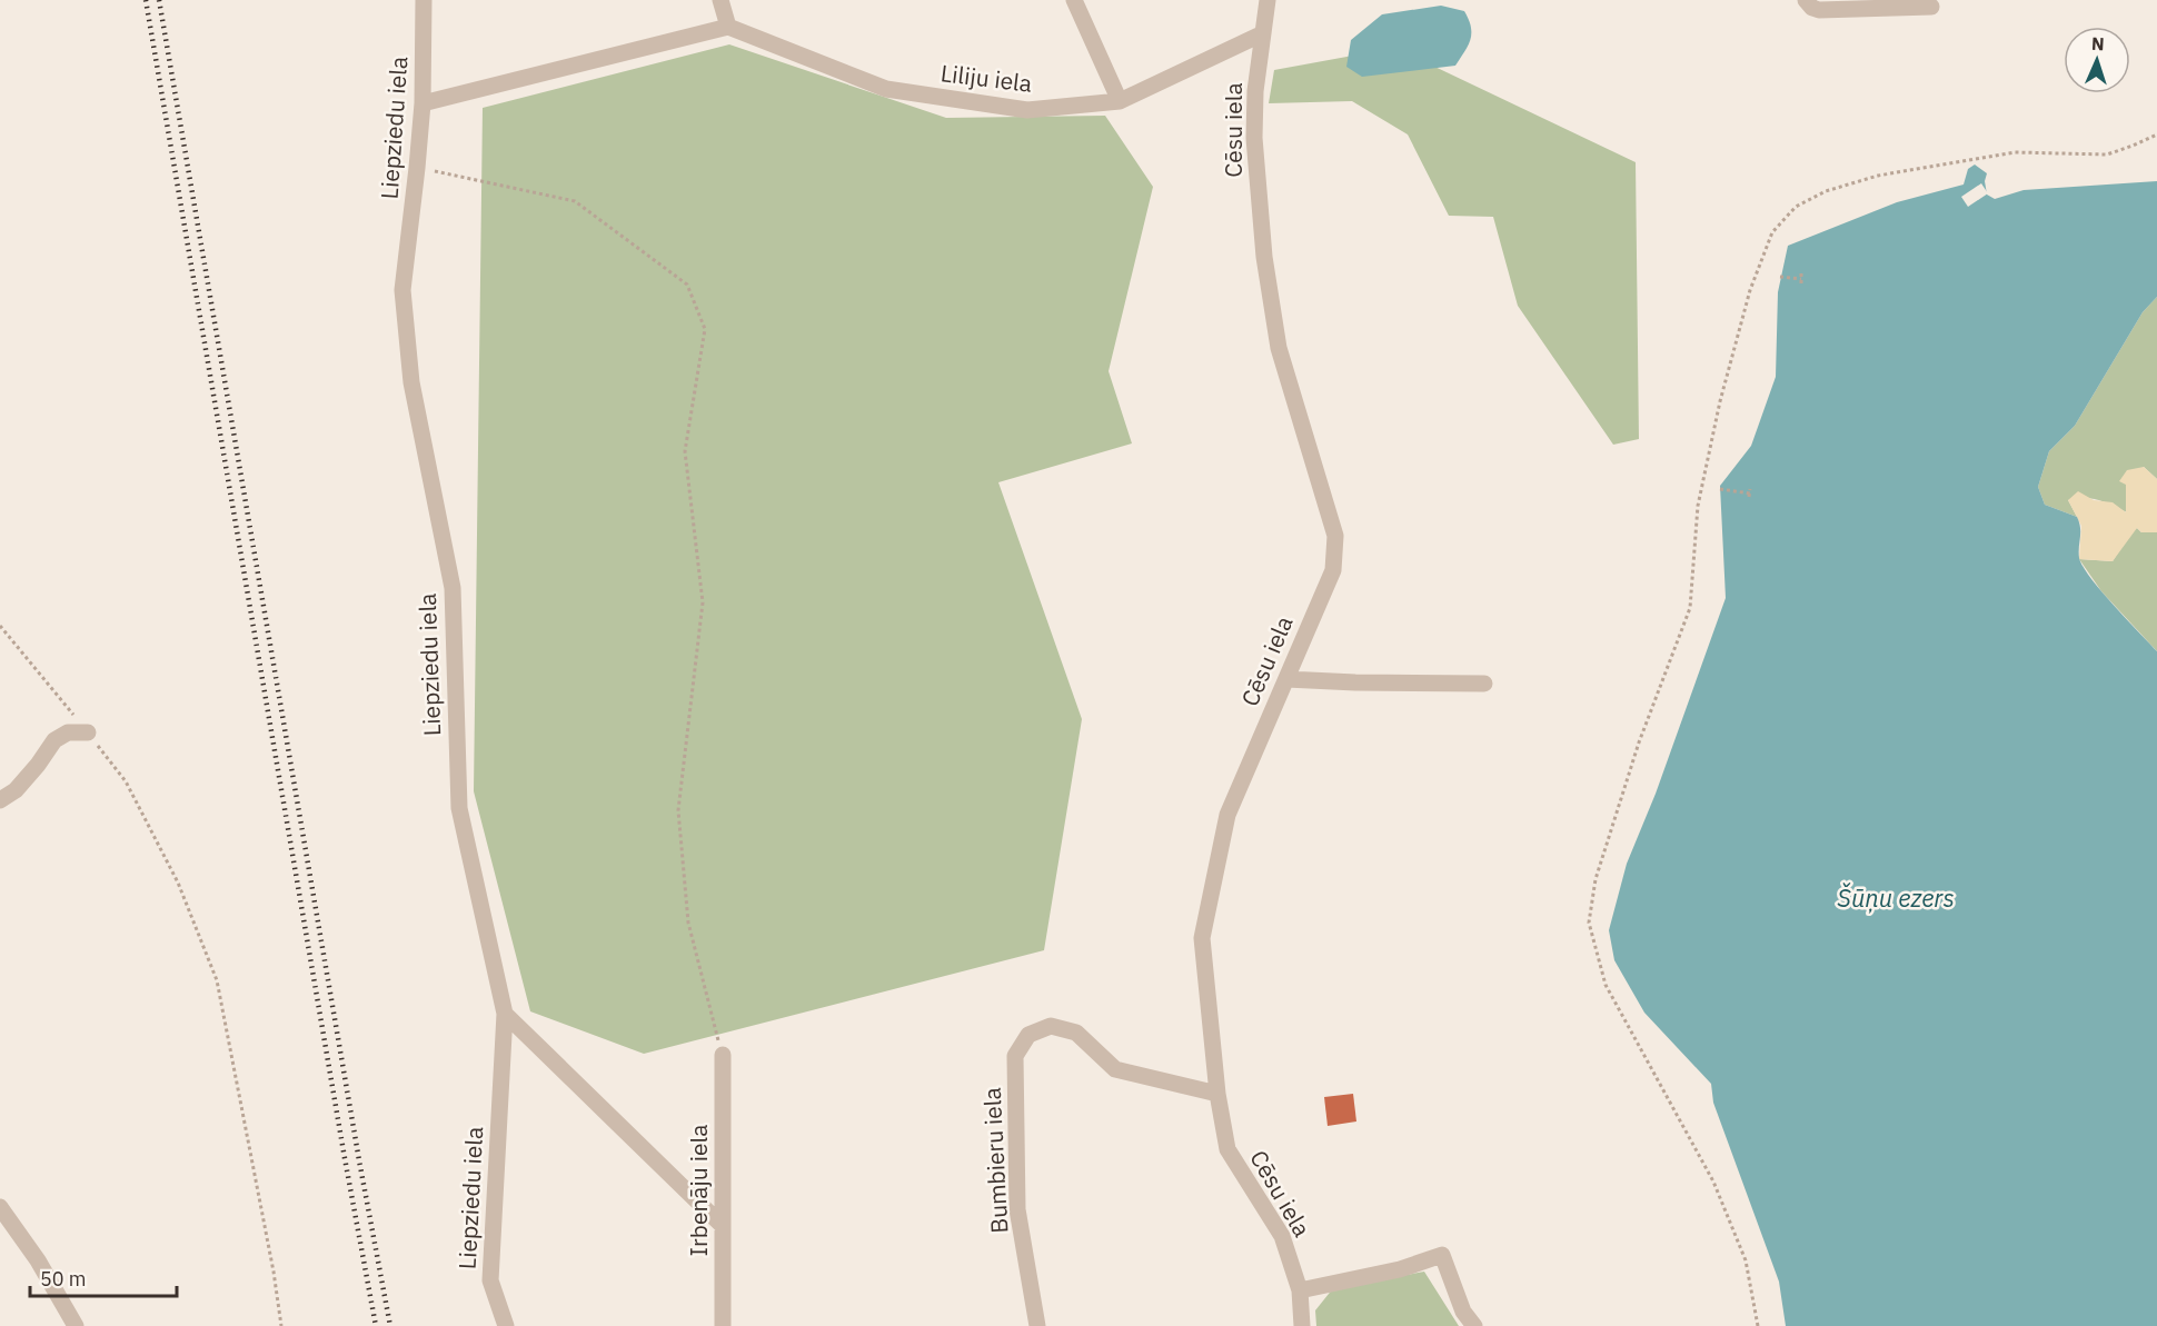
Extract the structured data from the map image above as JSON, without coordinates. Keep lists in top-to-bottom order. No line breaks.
{"streets":{"street":["Liliju iela","Liepziedu iela","Cēsu iela","Bumbieru iela","Irbenāju iela"]},"crossings":[["Liliju iela","Cēsu iela"],["Cēsu iela","Bumbieru iela"]],"water":["Šūņu ezers"],"scale_bar":"50 m","north":"top"}
